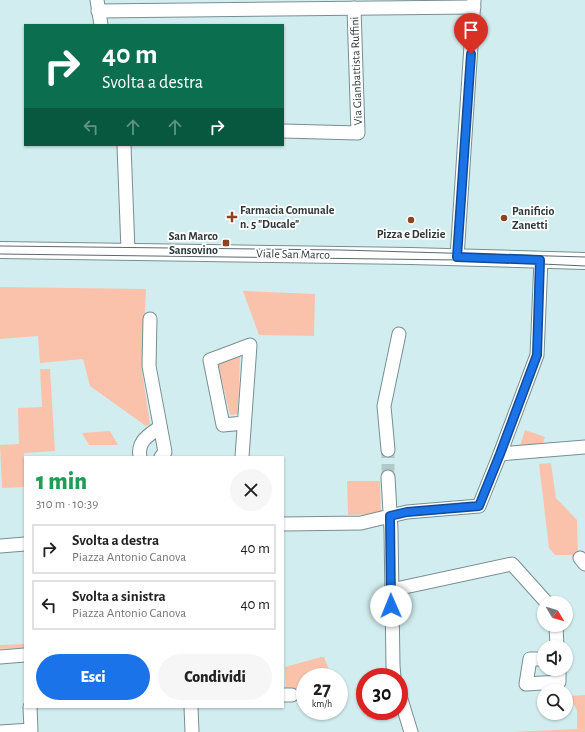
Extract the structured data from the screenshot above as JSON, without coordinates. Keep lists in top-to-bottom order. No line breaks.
{"streets":{"street":["Via Gianbattista Ruffini","Viale San Marco"]},"places":{"health":["Farmacia Comunale n. 5 \"Ducale\""],"other":["Panificio Zanetti","Pizza e Delizie"],"transit":["San Marco Sansovino"]},"north":"bottom right","page":{"turn":["40 m","Svolta a destra"],"heading":["1 min","310 m · 10:39"],"list":[{"name":"Svolta a destra","note":"Piazza Antonio Canova","value":"40 m"},{"name":"Svolta a sinistra","note":"Piazza Antonio Canova","value":"40 m"}],"buttons":["Esci","Condividi"],"speed":"27 km/h","limit":"30"}}
